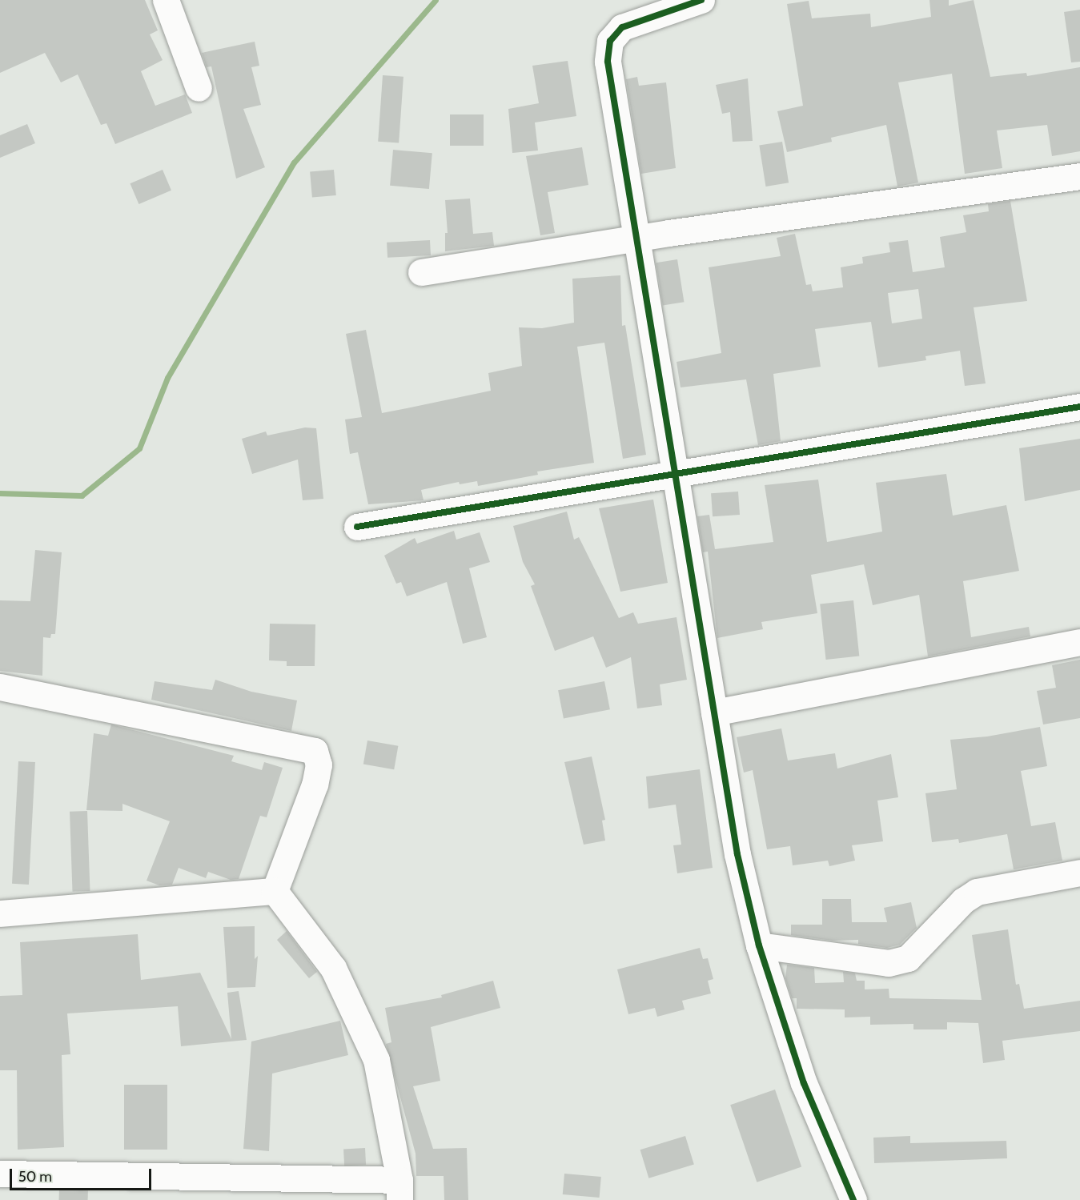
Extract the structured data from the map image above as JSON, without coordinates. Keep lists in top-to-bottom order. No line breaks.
{"scale_bar":"50 m"}
